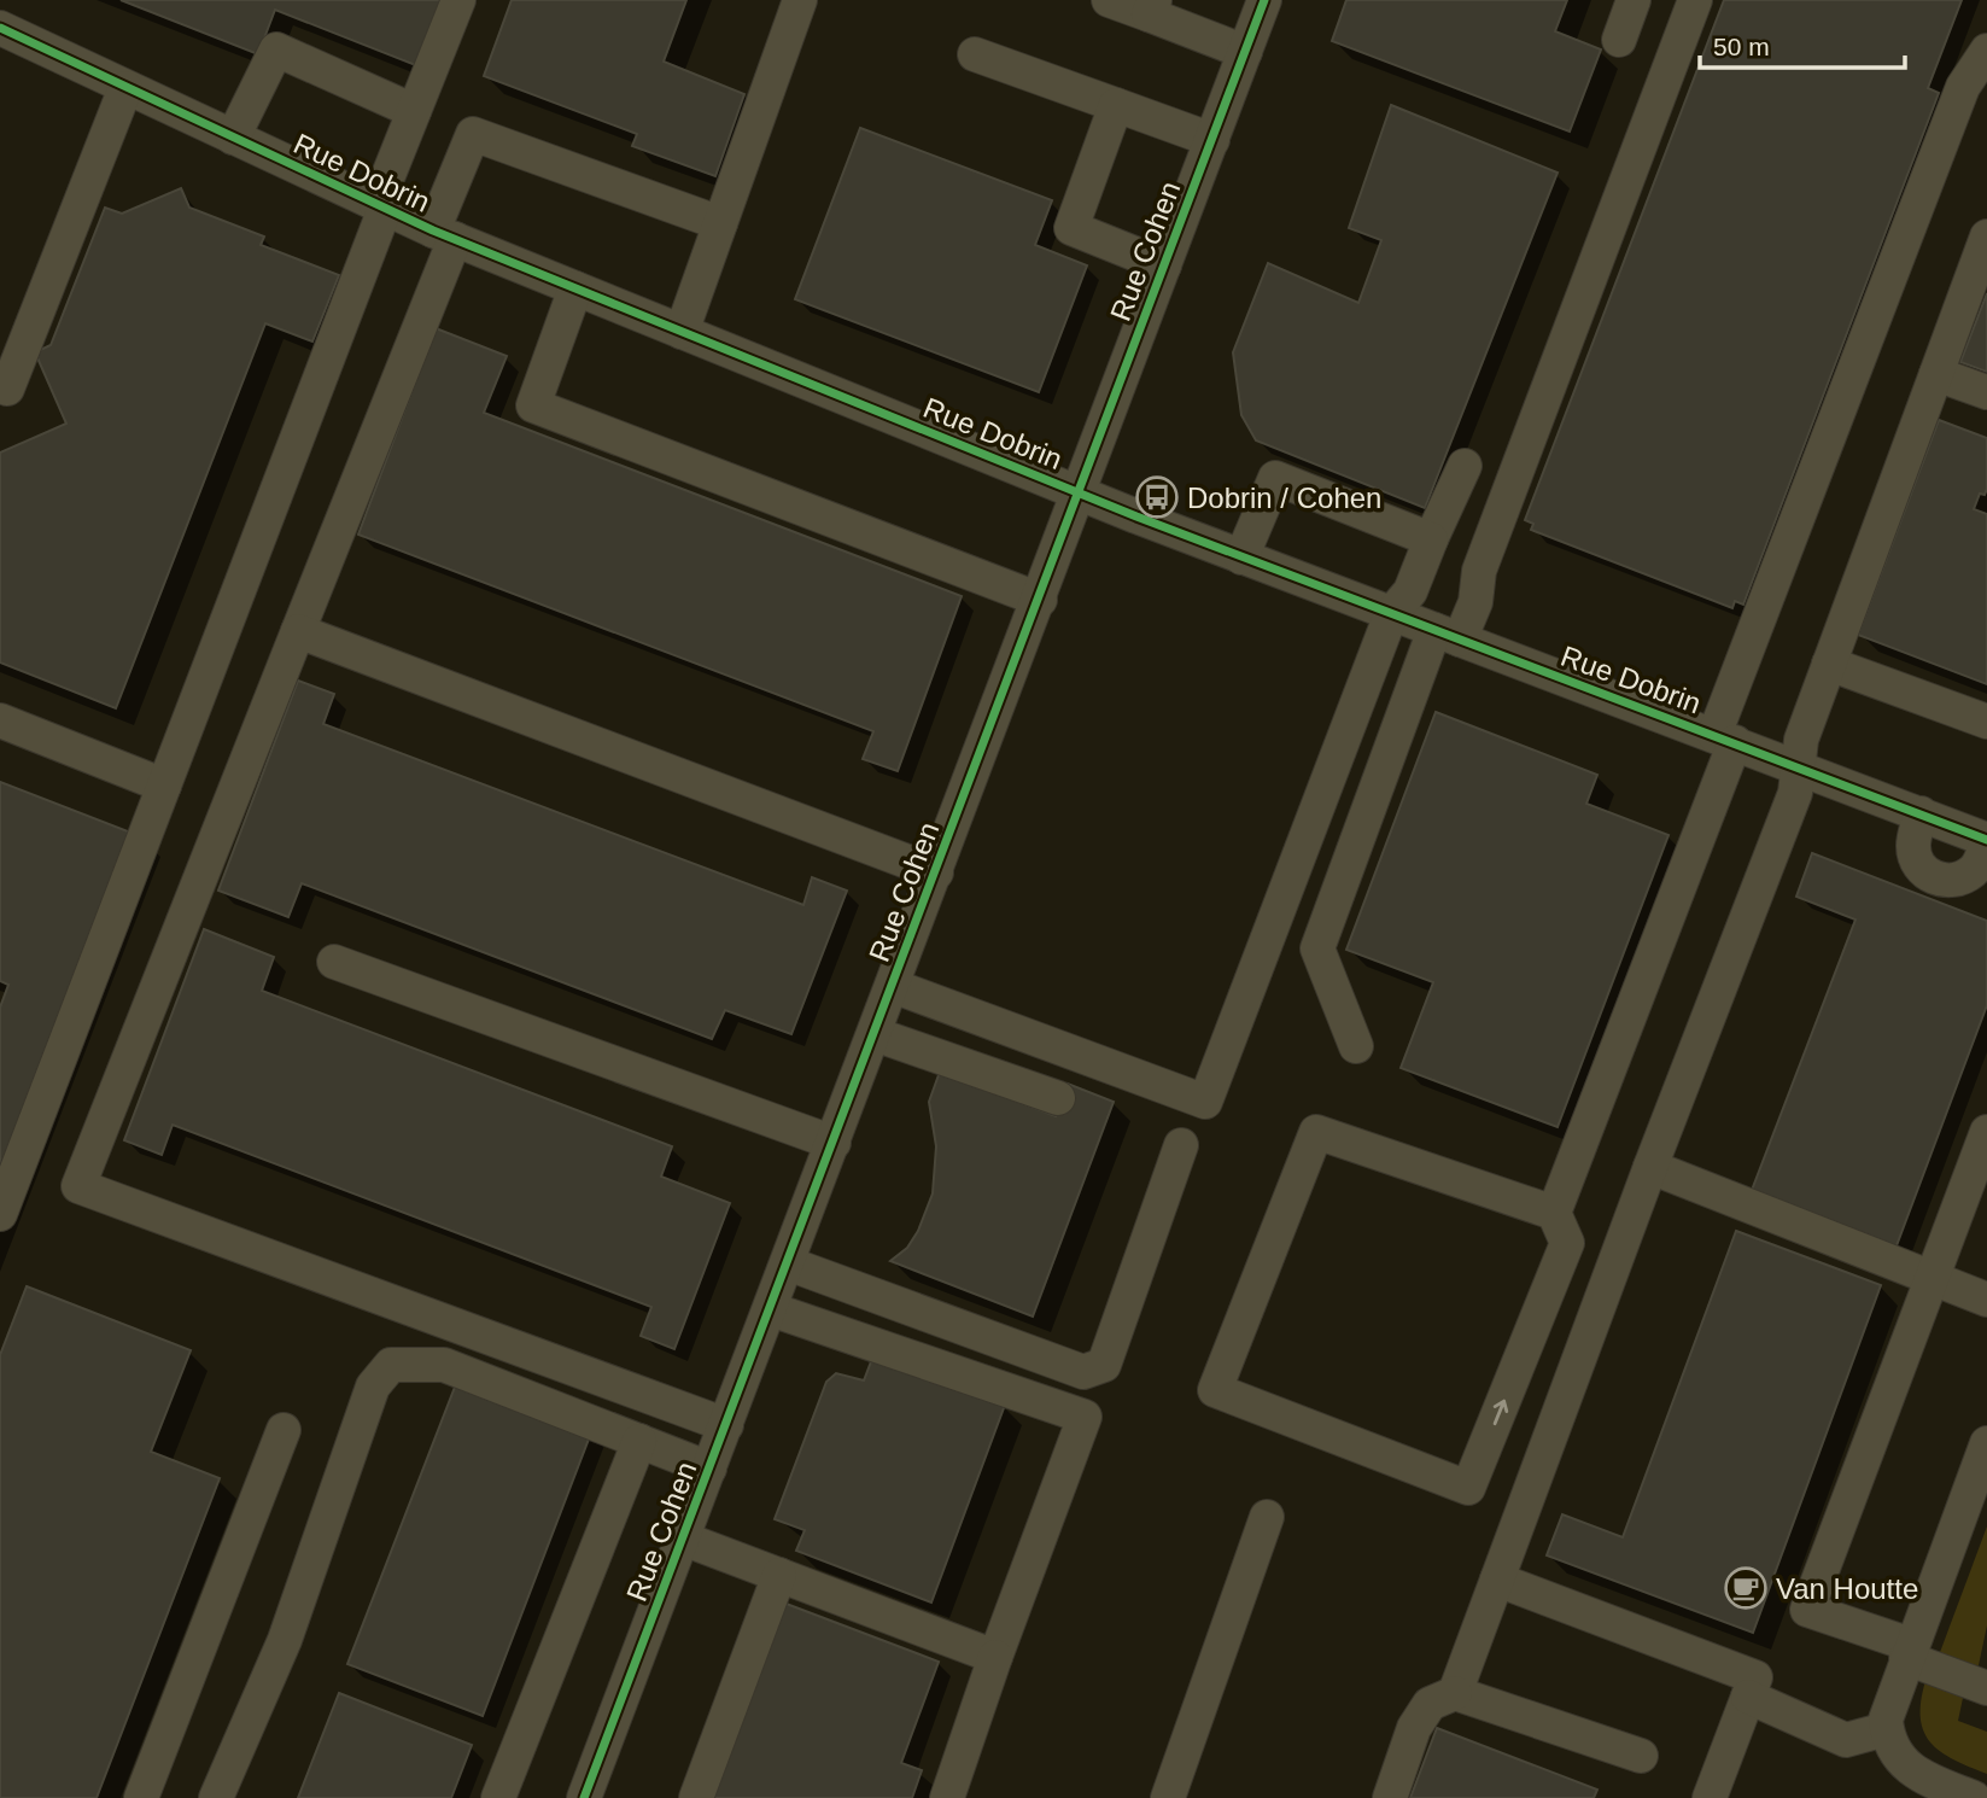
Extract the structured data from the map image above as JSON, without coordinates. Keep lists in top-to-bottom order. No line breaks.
{"streets":{"street":["Rue Dobrin","Rue Cohen"]},"crossings":[["Rue Dobrin","Rue Cohen"]],"places":{"bus stop":["Dobrin / Cohen"],"cafe":["Van Houtte"]},"scale_bar":"50 m"}
